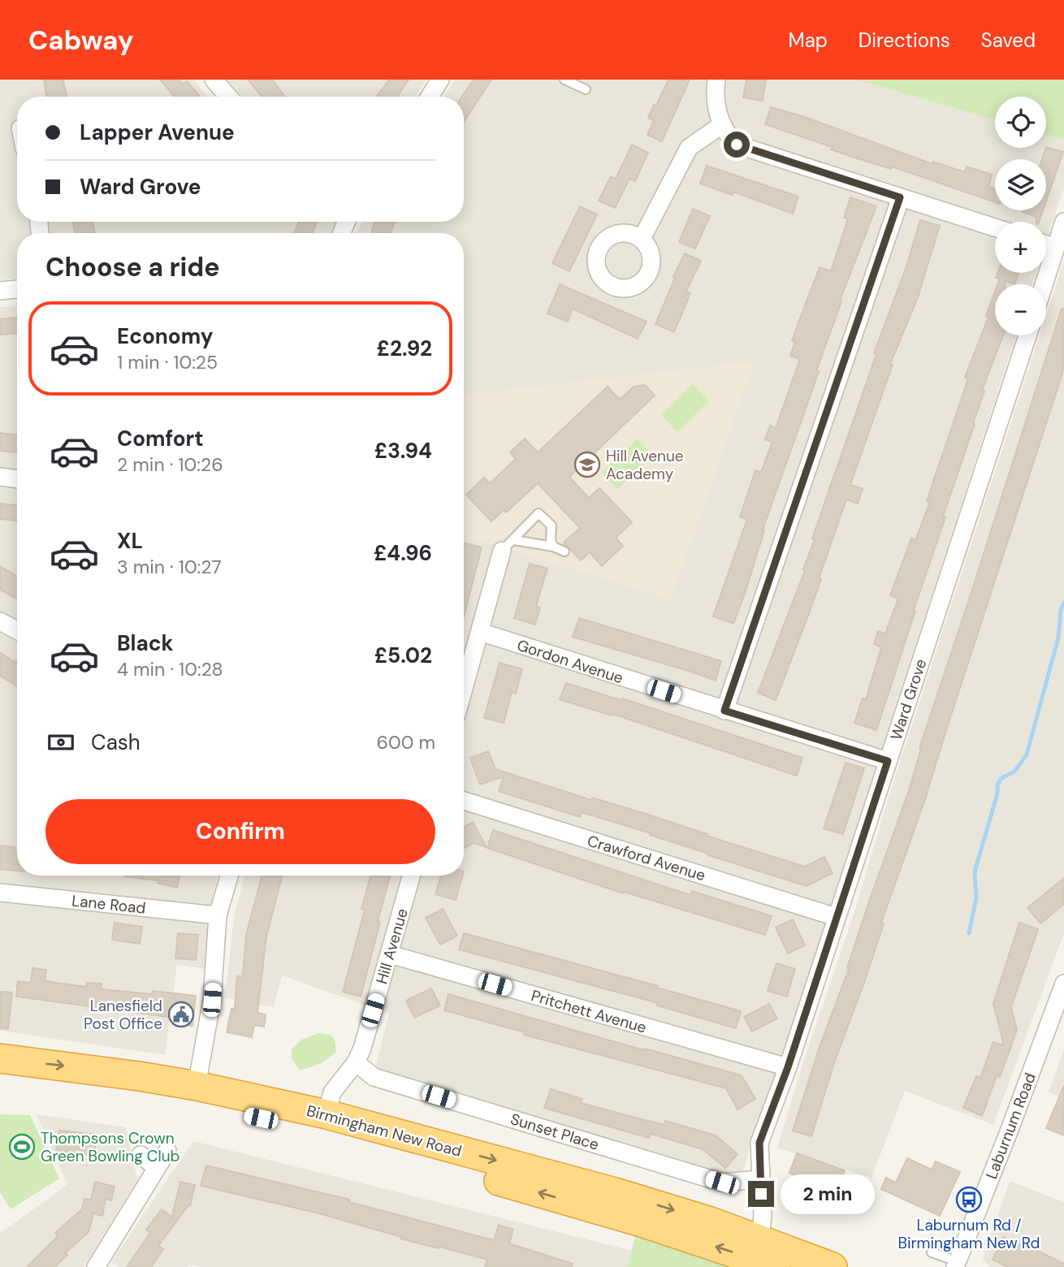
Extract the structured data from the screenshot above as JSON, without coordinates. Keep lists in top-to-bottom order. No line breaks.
{"streets":{"highway":["Birmingham New Road"],"street":["Gordon Avenue","Ward Grove","Crawford Avenue","Lane Road","Hill Avenue","Pritchett Avenue","Laburnum Road","Sunset Place"]},"crossings":[["Gordon Avenue","Ward Grove"],["Ward Grove","Crawford Avenue"],["Ward Grove","Pritchett Avenue"],["Ward Grove","Birmingham New Road"],["Ward Grove","Sunset Place"],["Hill Avenue","Pritchett Avenue"],["Hill Avenue","Birmingham New Road"],["Hill Avenue","Sunset Place"]],"places":{"school or university":["Hill Avenue Academy"],"public building":["Lanesfield Post Office"],"sports":["Thompsons Crown Green Bowling Club"],"bus stop":["Laburnum Rd / Birmingham New Rd"]},"page":{"header":"Cabway","nav":["Map","Directions","Saved"],"map_buttons":["+","−"],"banner":["Lapper Avenue","Ward Grove"],"heading":"Choose a ride","list":[{"name":"Economy","note":"1 min · 10:25","value":"£2.92"},{"name":"Comfort","note":"2 min · 10:26","value":"£3.94"},{"name":"XL","note":"3 min · 10:27","value":"£4.96"},{"name":"Black","note":"4 min · 10:28","value":"£5.02"}],"pay":["Cash","600 m"],"buttons":"Confirm","bubble":"2 min"}}
